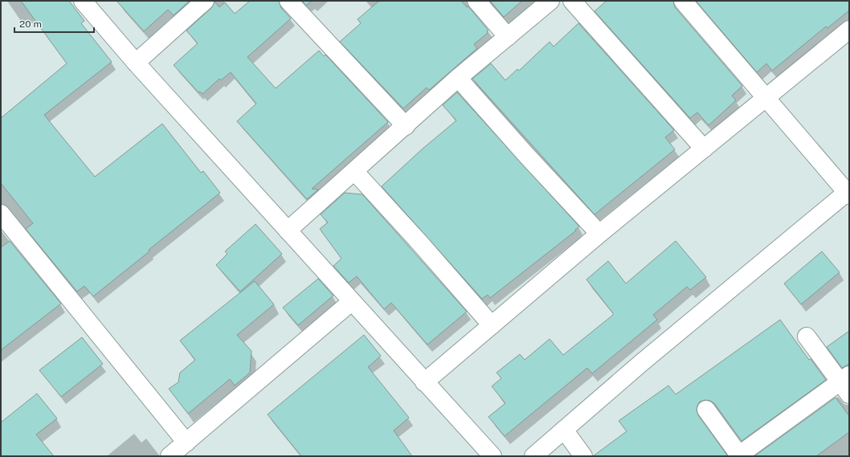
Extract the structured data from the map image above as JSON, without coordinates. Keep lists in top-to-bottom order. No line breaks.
{"scale_bar":"20 m"}
